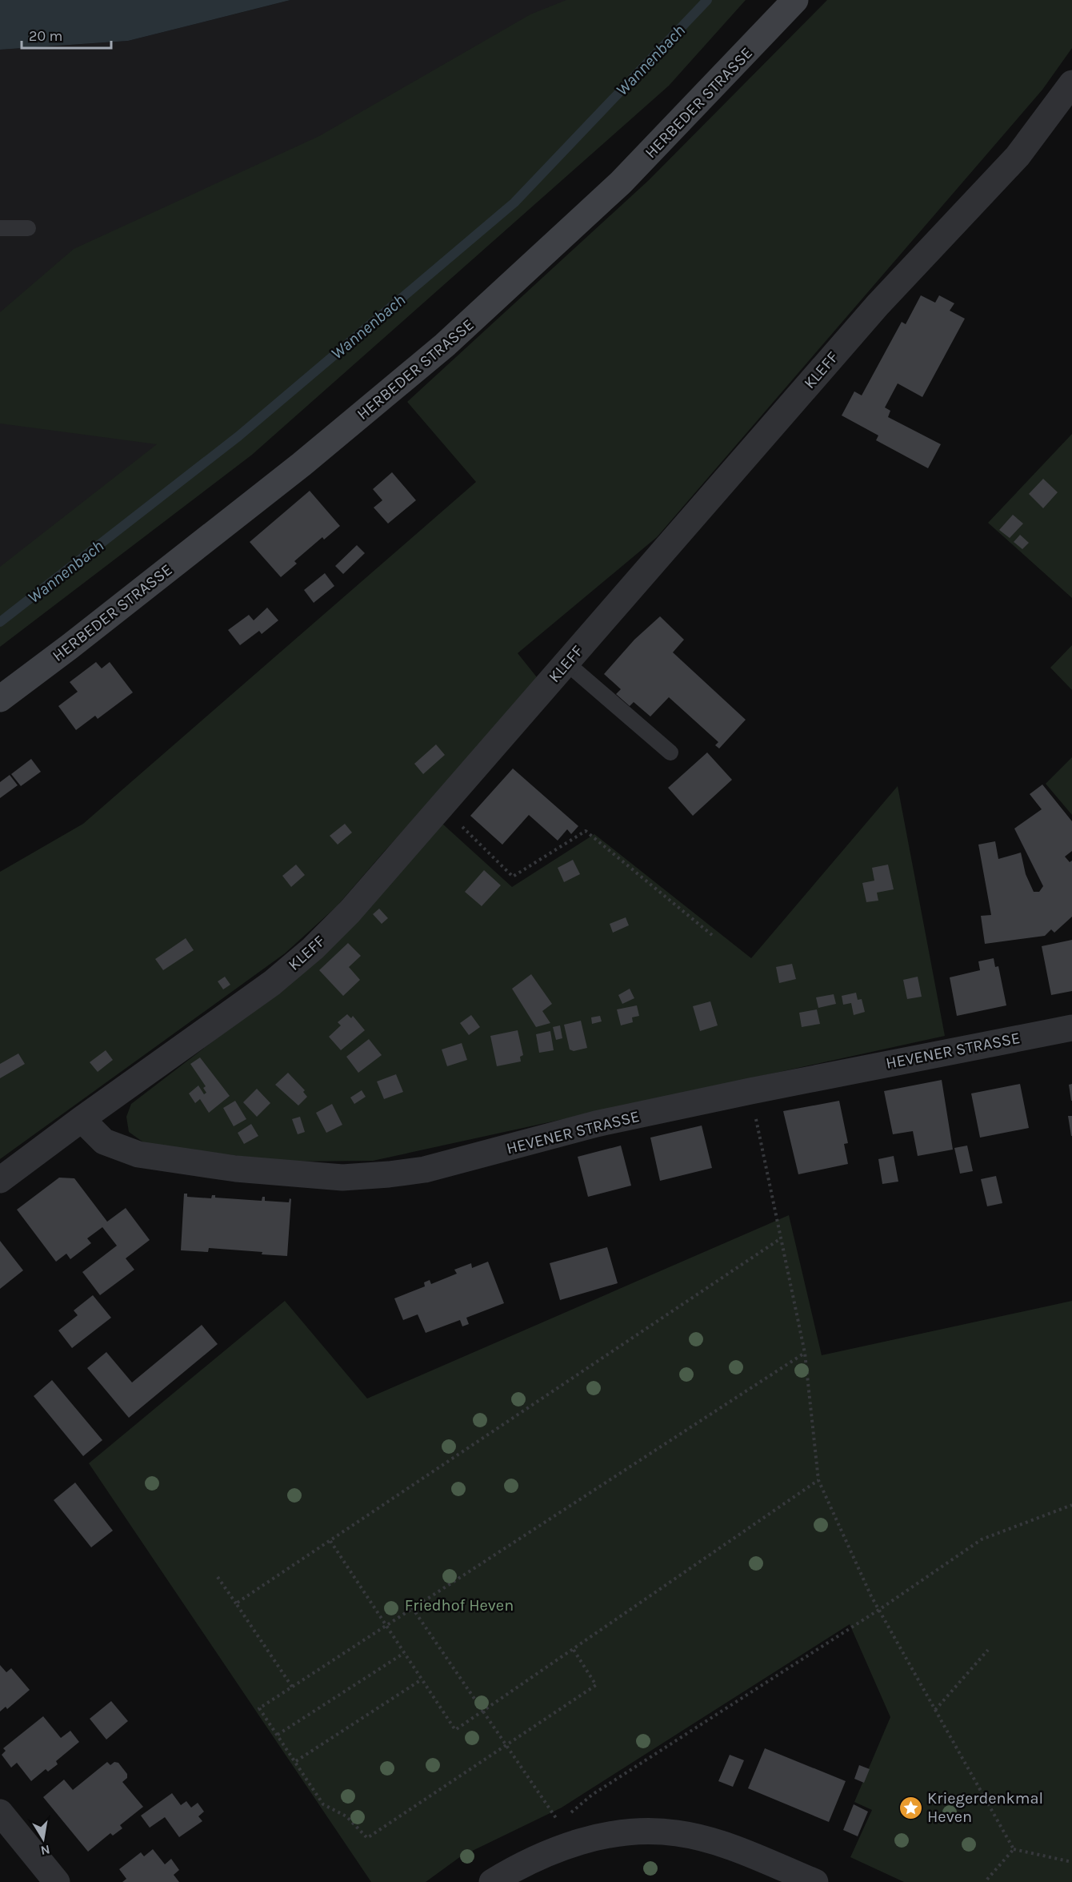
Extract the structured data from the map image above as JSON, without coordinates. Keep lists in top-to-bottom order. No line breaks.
{"streets":{"main road":["HERBEDER STRASSE"],"street":["KLEFF","HEVENER STRASSE"]},"crossings":[["KLEFF","HEVENER STRASSE"]],"water":["Wannenbach"],"parks":["Friedhof Heven"],"places":{"place":["Kriegerdenkmal Heven"]},"scale_bar":"20 m","north":"bottom"}
